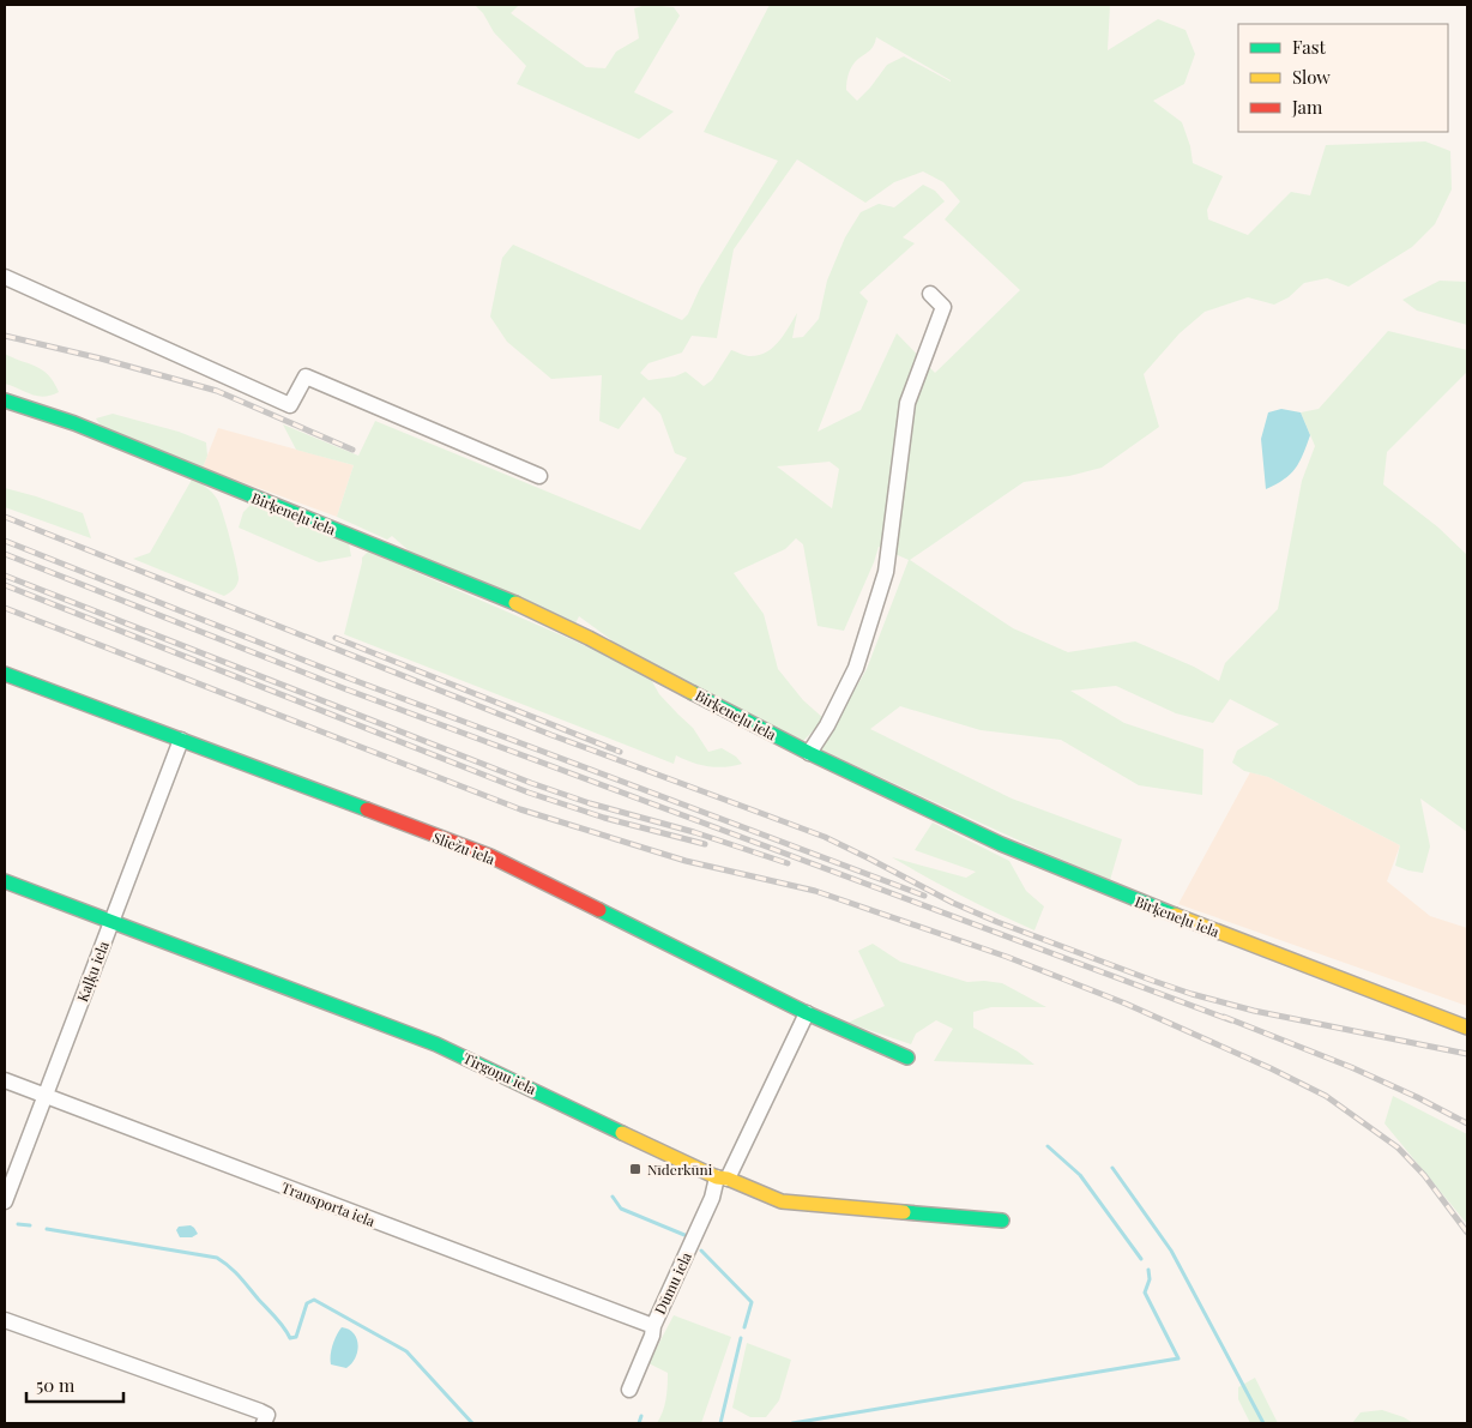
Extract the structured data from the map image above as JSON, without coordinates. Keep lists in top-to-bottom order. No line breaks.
{"streets":{"street":["Birķeneļu iela","Sliežu iela","Kaļķu iela","Tirgoņu iela","Transporta iela","Dūmu iela"]},"crossings":[["Sliežu iela","Kaļķu iela"],["Sliežu iela","Dūmu iela"],["Kaļķu iela","Tirgoņu iela"],["Kaļķu iela","Transporta iela"],["Tirgoņu iela","Dūmu iela"],["Transporta iela","Dūmu iela"]],"places":{"transit":["Nīderkūni"]},"legend":["Fast","Slow","Jam"],"scale_bar":"50 m"}
